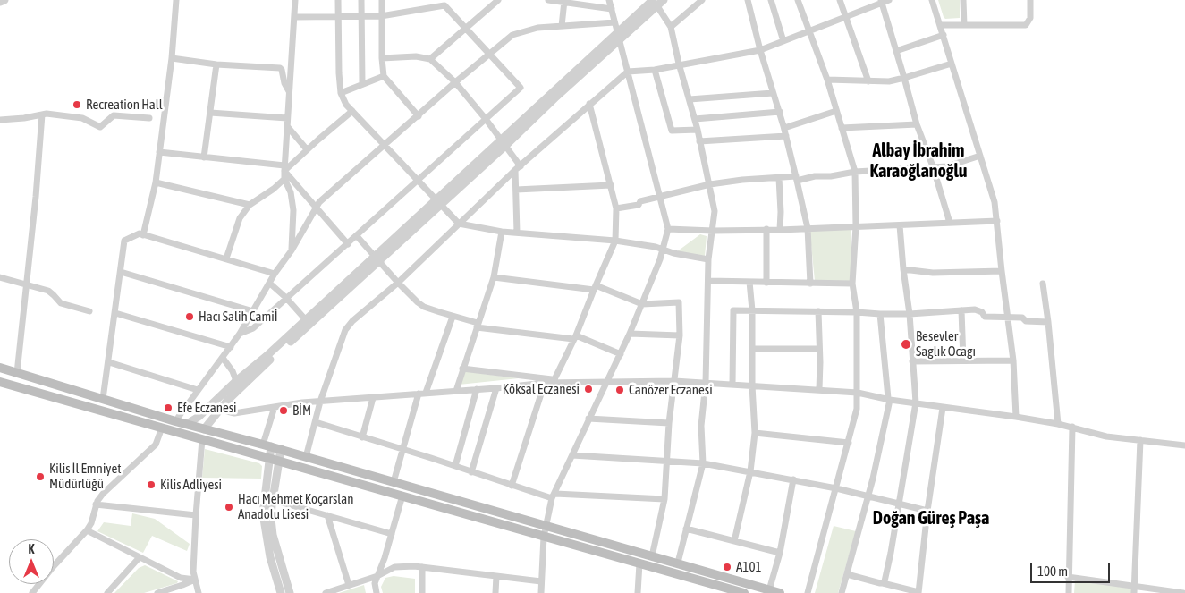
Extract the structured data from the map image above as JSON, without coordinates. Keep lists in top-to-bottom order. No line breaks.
{"districts":["Albay İbrahim Karaoğlanoğlu","Doğan Güreş Paşa"],"places":["Recreation Hall","Hacı Salih Camiİ","Besevler Saglık Ocagı","Köksal Eczanesi","Canözer Eczanesi","Efe Eczanesi","BİM","Kilis İl Emniyet Müdürlüğü","Kilis Adliyesi","Hacı Mehmet Koçarslan Anadolu Lisesi","A101"],"scale_bar":"100 m","north":"top"}
